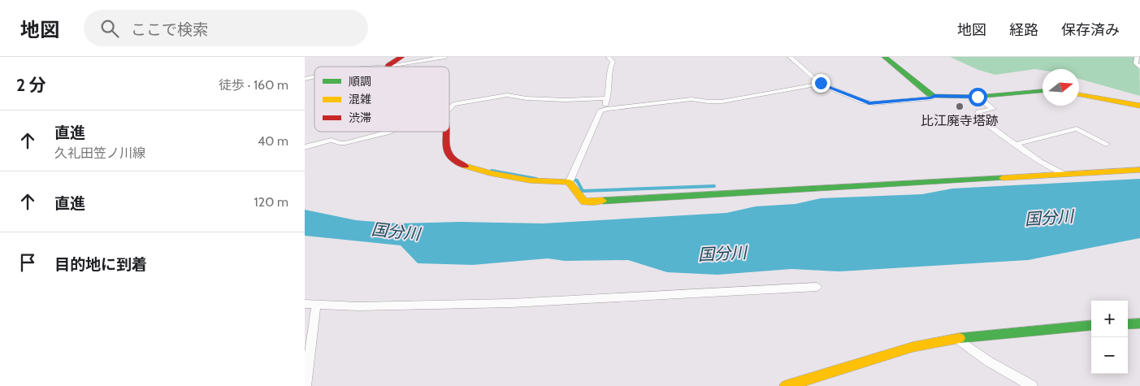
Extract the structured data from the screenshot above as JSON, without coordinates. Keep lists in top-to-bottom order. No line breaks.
{"water":["国分川"],"places":["比江廃寺塔跡"],"legend":["順調","混雑","渋滞"],"north":"right","page":{"header":"地図","search":"ここで検索","nav":["地図","経路","保存済み"],"heading":["2 分","徒歩 · 160 m"],"list":[["直進","久礼田笠ノ川線","40 m"],["直進","120 m"],"目的地に到着"],"map_buttons":["+","−"]}}
